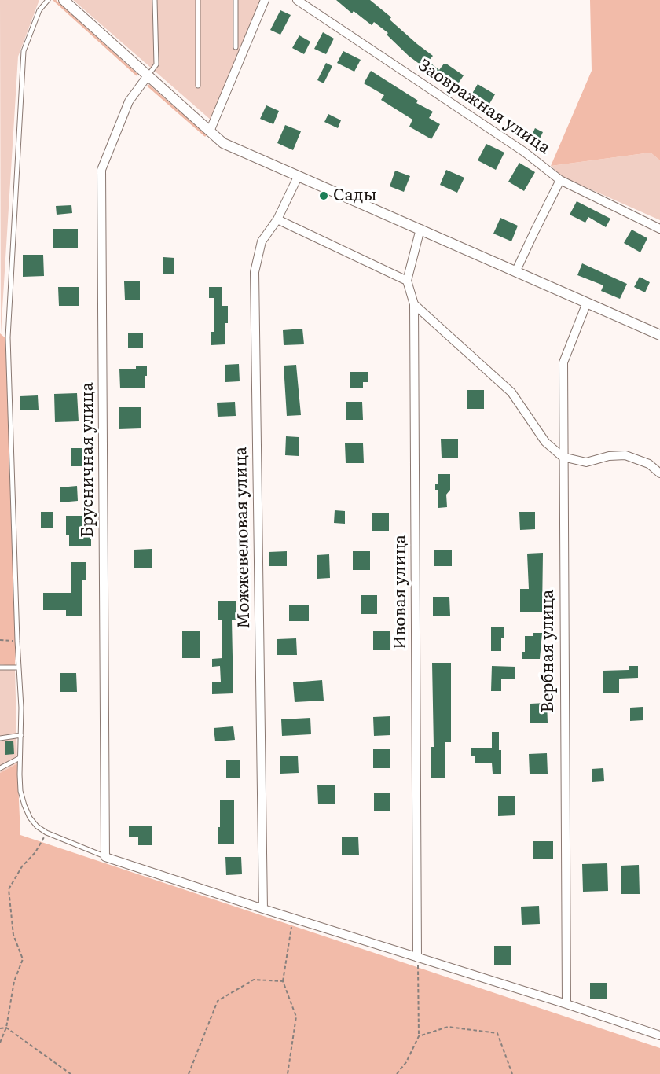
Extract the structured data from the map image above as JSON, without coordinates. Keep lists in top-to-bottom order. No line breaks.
{"streets":{"street":["Заовражная улица","Брусничная улица","Можжевеловая улица","Ивовая улица","Вербная улица"]},"places":["Сады"]}
